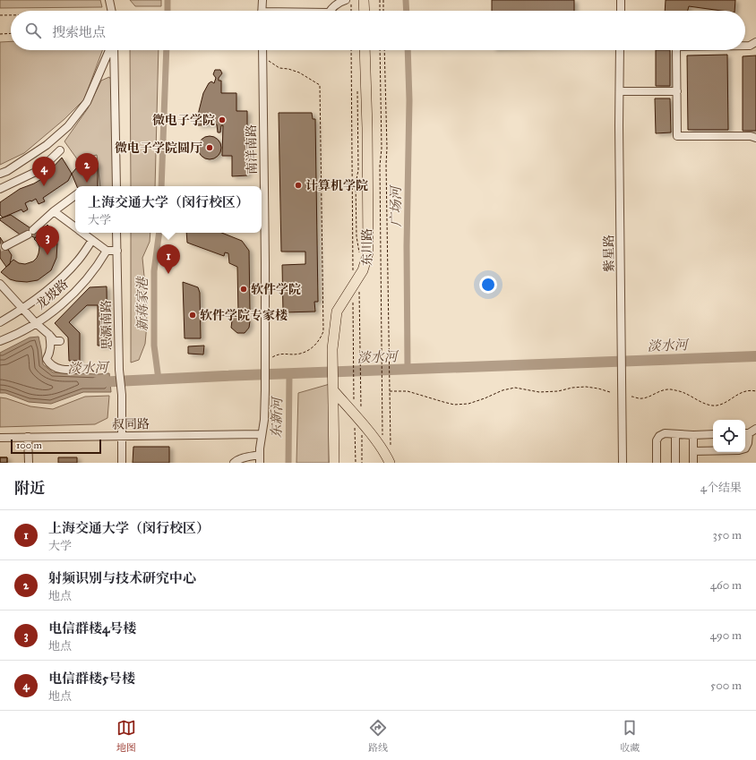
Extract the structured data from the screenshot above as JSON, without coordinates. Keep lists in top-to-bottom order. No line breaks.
{"streets":{"main road":["东川路"],"street":["南洋南路","紫星路","龙坡路","思源南路","叔同路"]},"crossings":[["南洋南路","叔同路"],["思源南路","叔同路"]],"water":["广场河","新蒋家港","淡水河","东新河"],"places":["微电子学院","微电子学院圆厅","计算机学院","软件学院","软件学院专家楼"],"scale_bar":"100 m","page":{"search":"搜索地点","pins":["2","4","3","1"],"popup":["上海交通大学（闵行校区）","大学"],"scale":"100 m","heading":["附近","4个结果"],"list":[{"mark":"1","name":"上海交通大学（闵行校区）","note":"大学","value":"350 m"},{"mark":"2","name":"射频识别与技术研究中心","note":"地点","value":"460 m"},{"mark":"3","name":"电信群楼4号楼","note":"地点","value":"490 m"},{"mark":"4","name":"电信群楼5号楼","note":"地点","value":"500 m"}],"nav":["地图","路线","收藏"]}}
